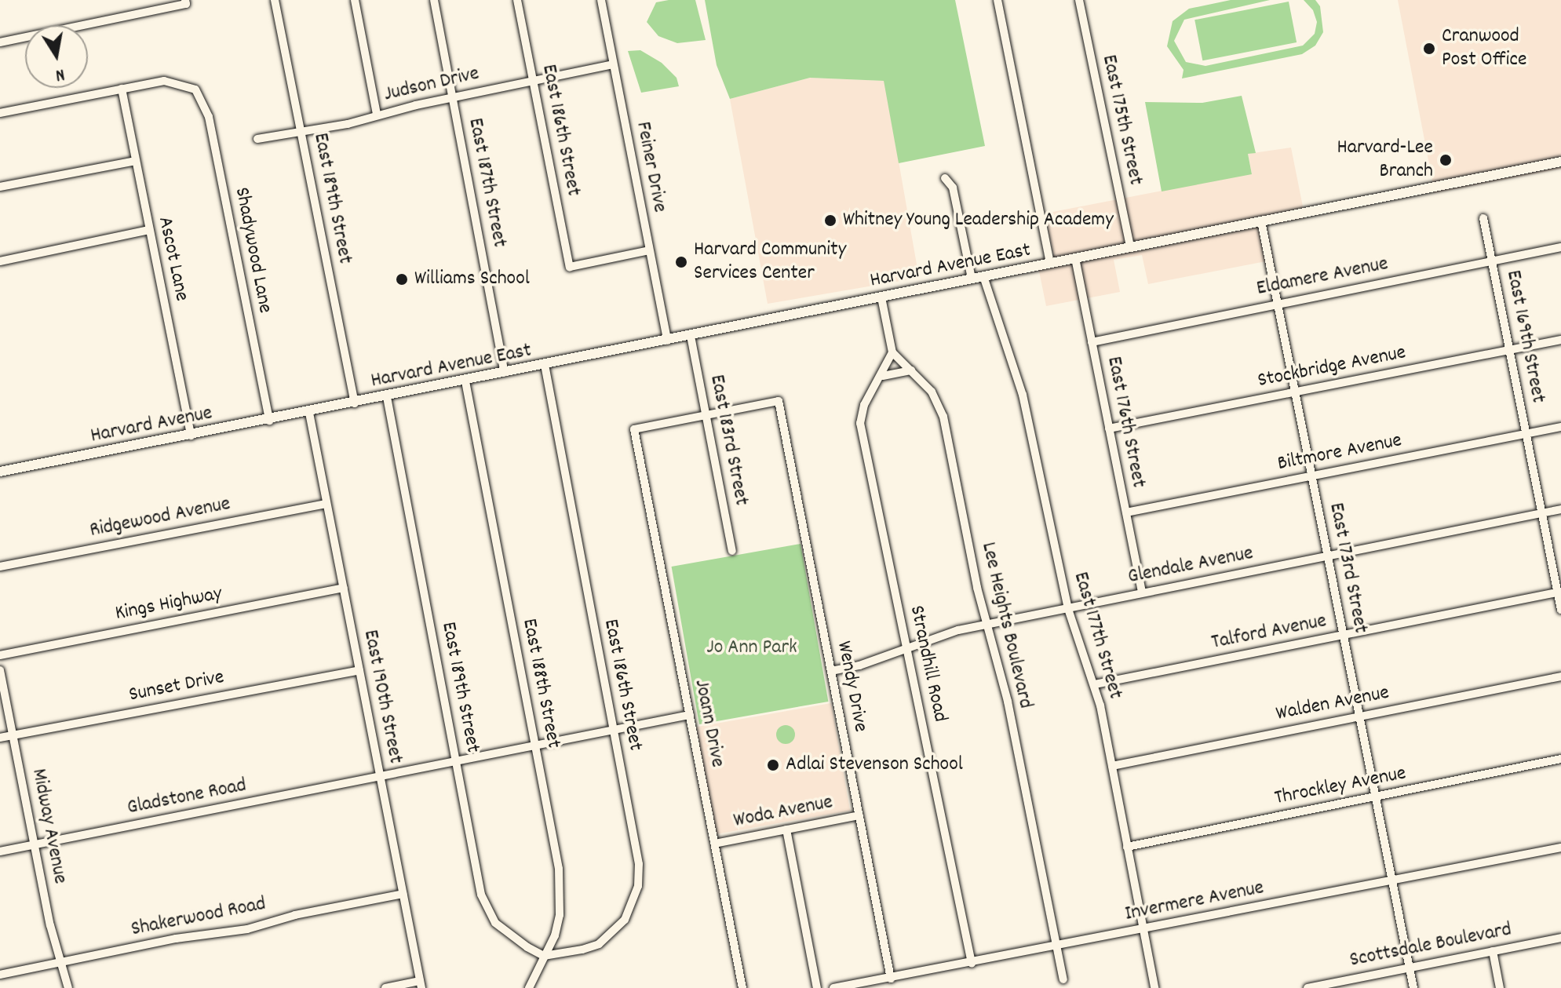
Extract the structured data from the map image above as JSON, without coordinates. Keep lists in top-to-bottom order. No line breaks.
{"streets":{"main road":["Harvard Avenue East","Harvard Avenue"],"street":["Judson Drive","East 175th Street","East 186th Street","Feiner Drive","East 187th Street","East 189th Street","Shadywood Lane","Ascot Lane","Eldamere Avenue","East 169th Street","Stockbridge Avenue","East 176th Street","East 183rd Street","Biltmore Avenue","Ridgewood Avenue","Glendale Avenue","East 173rd Street","Kings Highway","Lee Heights Boulevard","Talford Avenue","East 177th Street","Strandhill Road","East 188th Street","Sunset Drive","Wendy Drive","East 190th Street","Walden Avenue","Joann Drive","Throckley Avenue","Gladstone Road","Woda Avenue","Midway Avenue","Invermere Avenue","Shakerwood Road","Scottsdale Boulevard"]},"crossings":[["Judson Drive","East 186th Street"],["Judson Drive","Feiner Drive"],["Judson Drive","East 187th Street"],["Judson Drive","East 189th Street"],["East 175th Street","Harvard Avenue East"],["East 186th Street","Feiner Drive"],["East 186th Street","East 189th Street"],["East 186th Street","Harvard Avenue East"],["East 186th Street","East 188th Street"],["Feiner Drive","Harvard Avenue East"],["East 187th Street","Harvard Avenue East"],["East 189th Street","Harvard Avenue East"],["East 189th Street","East 188th Street"],["Shadywood Lane","Ascot Lane"],["Shadywood Lane","Harvard Avenue"],["Ascot Lane","Harvard Avenue"],["Harvard Avenue East","East 176th Street"],["Harvard Avenue East","Harvard Avenue"],["Harvard Avenue East","East 183rd Street"],["Harvard Avenue East","East 173rd Street"],["Harvard Avenue East","East 177th Street"],["Harvard Avenue East","East 188th Street"],["Harvard Avenue East","East 190th Street"],["Eldamere Avenue","East 169th Street"],["Eldamere Avenue","East 176th Street"],["Eldamere Avenue","East 173rd Street"],["East 169th Street","Stockbridge Avenue"],["East 169th Street","Biltmore Avenue"],["East 169th Street","Glendale Avenue"],["East 169th Street","Talford Avenue"],["Stockbridge Avenue","East 176th Street"],["Stockbridge Avenue","East 173rd Street"],["East 176th Street","Biltmore Avenue"],["East 176th Street","Glendale Avenue"],["Harvard Avenue","East 190th Street"],["East 183rd Street","Wendy Drive"],["East 183rd Street","Joann Drive"],["Biltmore Avenue","East 173rd Street"],["Ridgewood Avenue","East 190th Street"],["Glendale Avenue","East 173rd Street"],["Glendale Avenue","Lee Heights Boulevard"],["Glendale Avenue","East 177th Street"],["Glendale Avenue","Strandhill Road"],["Glendale Avenue","Wendy Drive"],["East 173rd Street","Talford Avenue"],["East 173rd Street","Walden Avenue"],["East 173rd Street","Throckley Avenue"],["East 173rd Street","Invermere Avenue"],["East 173rd Street","Scottsdale Boulevard"],["Kings Highway","East 190th Street"],["Lee Heights Boulevard","Strandhill Road"],["Lee Heights Boulevard","Invermere Avenue"],["Talford Avenue","East 177th Street"],["East 177th Street","Walden Avenue"],["East 177th Street","Throckley Avenue"],["East 177th Street","Invermere Avenue"],["Strandhill Road","Invermere Avenue"],["Sunset Drive","East 190th Street"],["Sunset Drive","Midway Avenue"],["Wendy Drive","Joann Drive"],["Wendy Drive","Woda Avenue"],["Wendy Drive","Invermere Avenue"],["East 190th Street","Gladstone Road"],["East 190th Street","Shakerwood Road"],["Joann Drive","Woda Avenue"],["Gladstone Road","Midway Avenue"],["Midway Avenue","Shakerwood Road"]],"parks":["Jo Ann Park"],"places":["Cranwood Post Office","Harvard-Lee Branch","Whitney Young Leadership Academy","Harvard Community Services Center","Williams School","Adlai Stevenson School"],"north":"bottom"}
